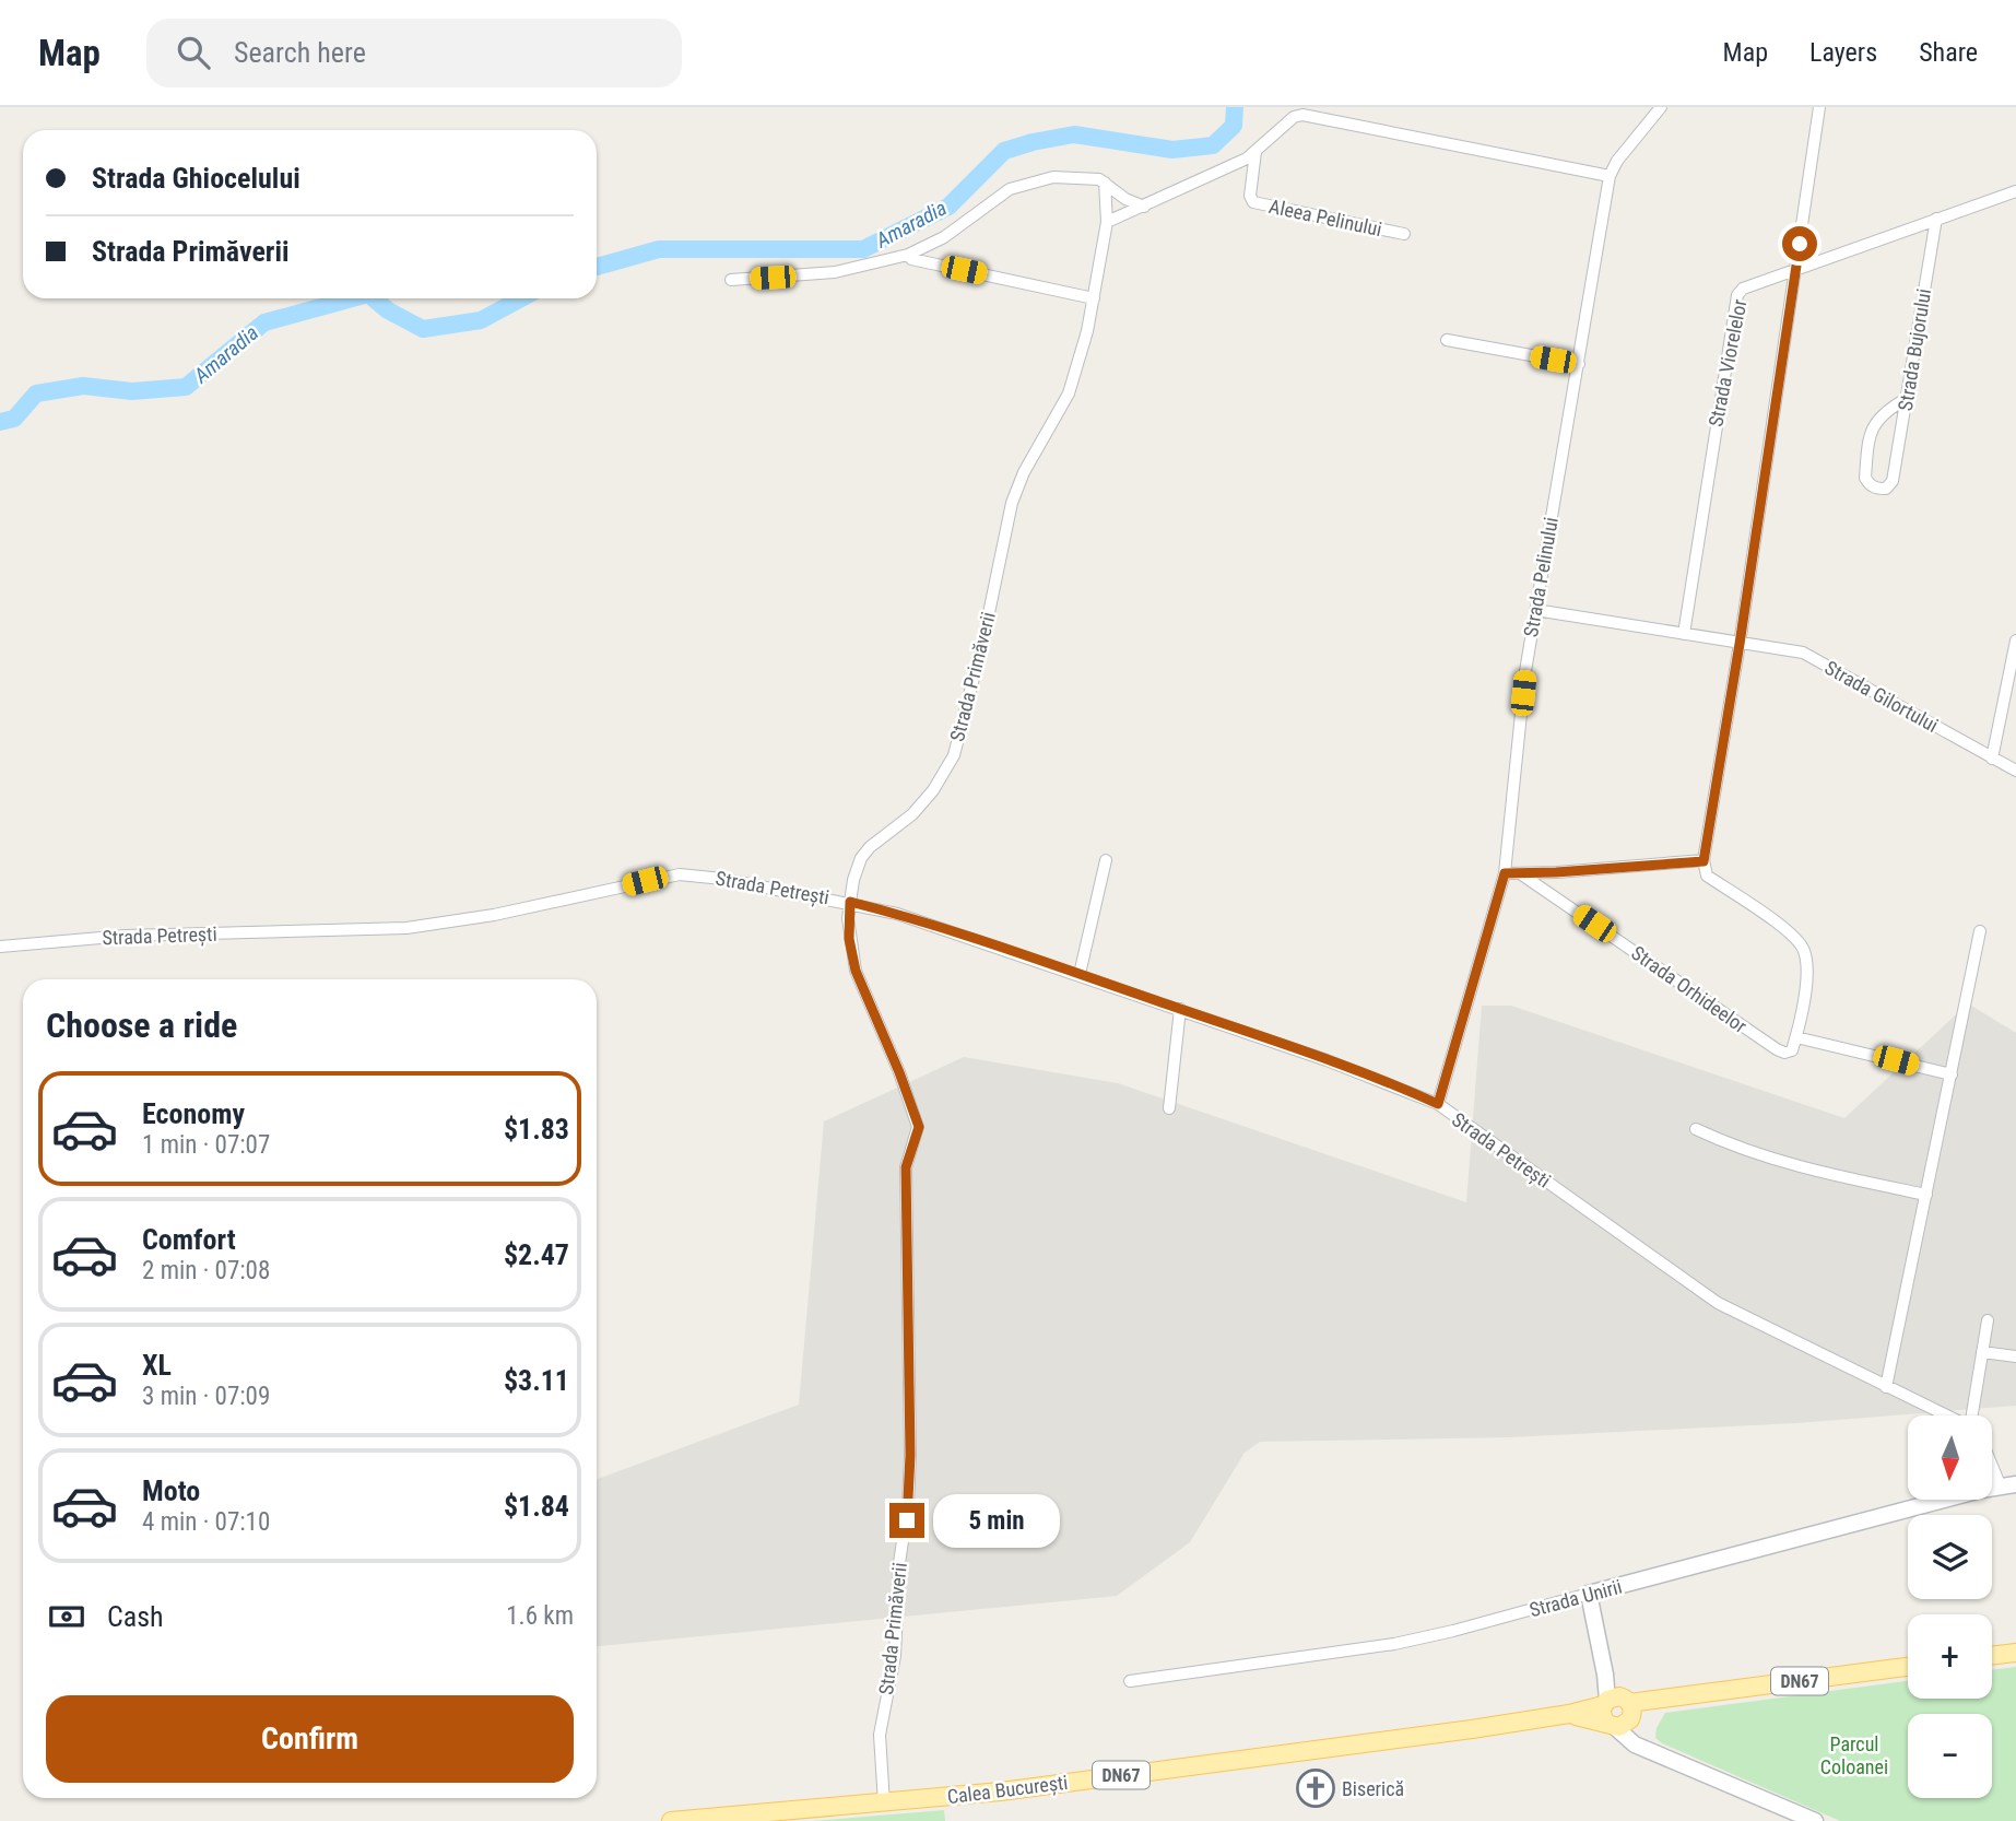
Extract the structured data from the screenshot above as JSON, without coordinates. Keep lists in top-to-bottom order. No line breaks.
{"streets":{"main road":["Strada Unirii","DN67","Calea București"],"street":["Aleea Pelinului","Strada Bujorului","Strada Viorelelor","Strada Pelinului","Strada Primăverii","Strada Gilortului","Strada Petrești","Strada Orhideelor"]},"crossings":[["Strada Bujorului","Strada Viorelelor"],["Strada Pelinului","Strada Petrești"],["Strada Primăverii","Strada Petrești"],["Strada Primăverii","Calea București"]],"water":["Amaradia"],"parks":["Parcul Coloanei"],"places":{"church":["Biserică"]},"north":"bottom","page":{"header":"Map","search":"Search here","nav":["Map","Layers","Share"],"banner":["Strada Ghiocelului","Strada Primăverii"],"heading":"Choose a ride","list":[{"name":"Economy","note":"1 min · 07:07","value":"$1.83"},{"name":"Comfort","note":"2 min · 07:08","value":"$2.47"},{"name":"XL","note":"3 min · 07:09","value":"$3.11"},{"name":"Moto","note":"4 min · 07:10","value":"$1.84"}],"map_buttons":["+","−"],"bubble":"5 min","pay":["Cash","1.6 km"],"buttons":"Confirm"}}
